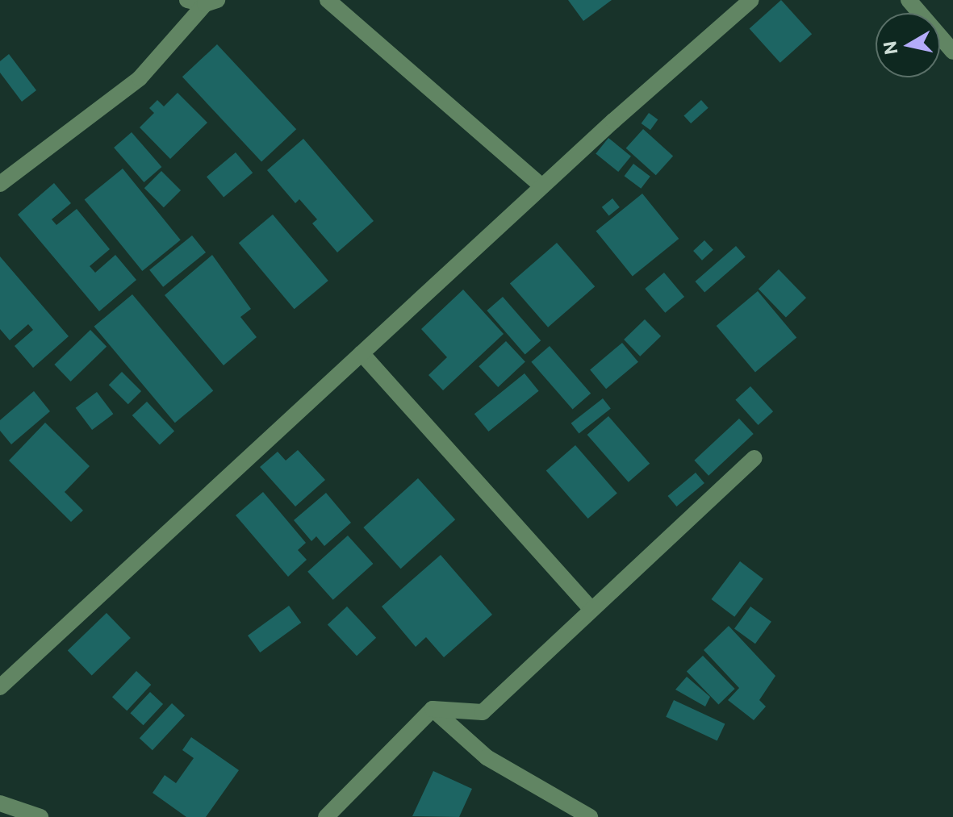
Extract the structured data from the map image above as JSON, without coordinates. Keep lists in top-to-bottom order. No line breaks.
{"north":"left"}
